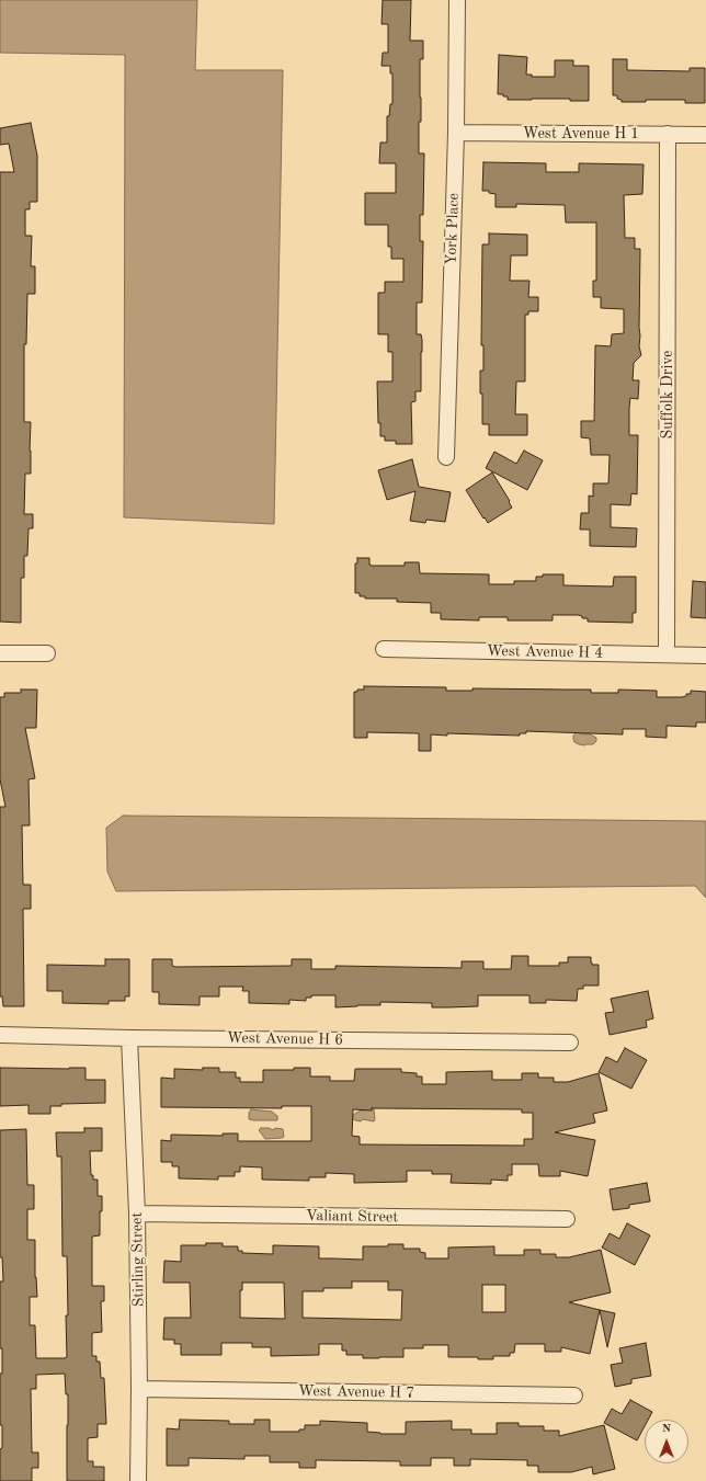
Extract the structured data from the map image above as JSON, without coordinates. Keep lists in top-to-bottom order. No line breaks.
{"streets":{"street":["West Avenue H 1","York Place","Suffolk Drive","West Avenue H 4","West Avenue H 6","Valiant Street","Stirling Street","West Avenue H 7"]},"crossings":[["West Avenue H 1","York Place"],["West Avenue H 1","Suffolk Drive"],["Suffolk Drive","West Avenue H 4"],["West Avenue H 6","Stirling Street"],["Valiant Street","Stirling Street"],["Stirling Street","West Avenue H 7"]],"north":"top"}
